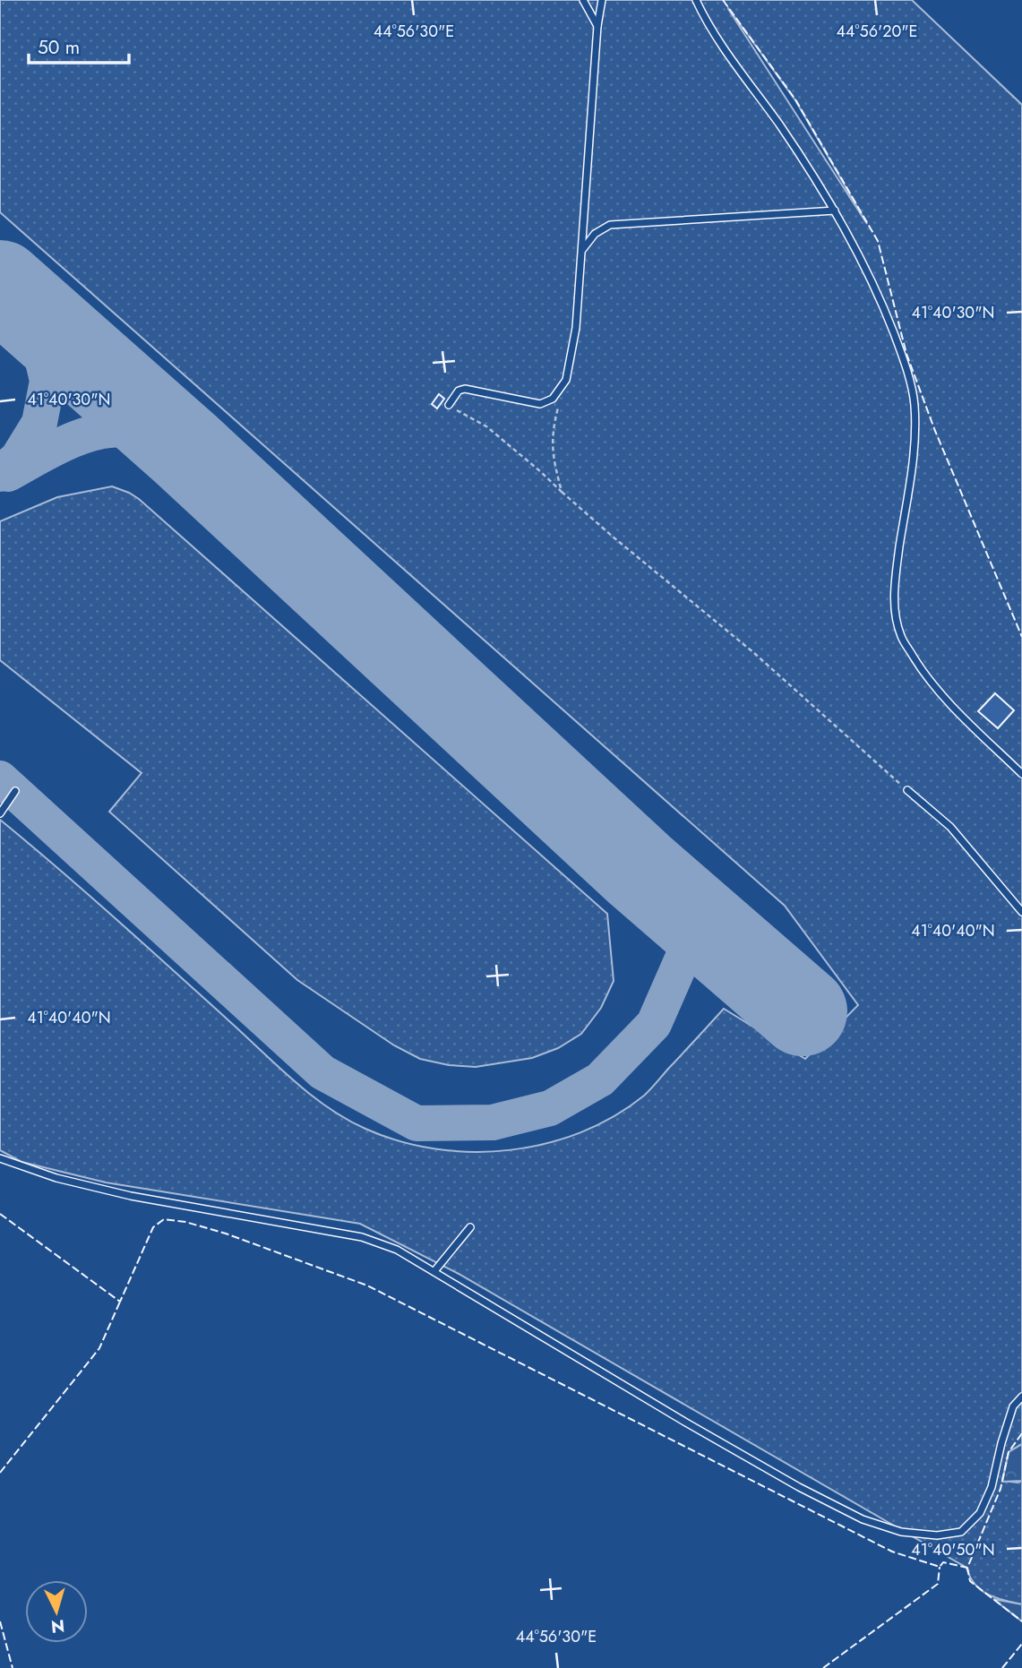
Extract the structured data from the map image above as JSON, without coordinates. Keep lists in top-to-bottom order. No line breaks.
{"scale_bar":"50 m","north":"bottom","coordinates":["44°56'30\"E","44°56'20\"E","41°40'30\"N","41°40'40\"N","41°40'50\"N"]}
